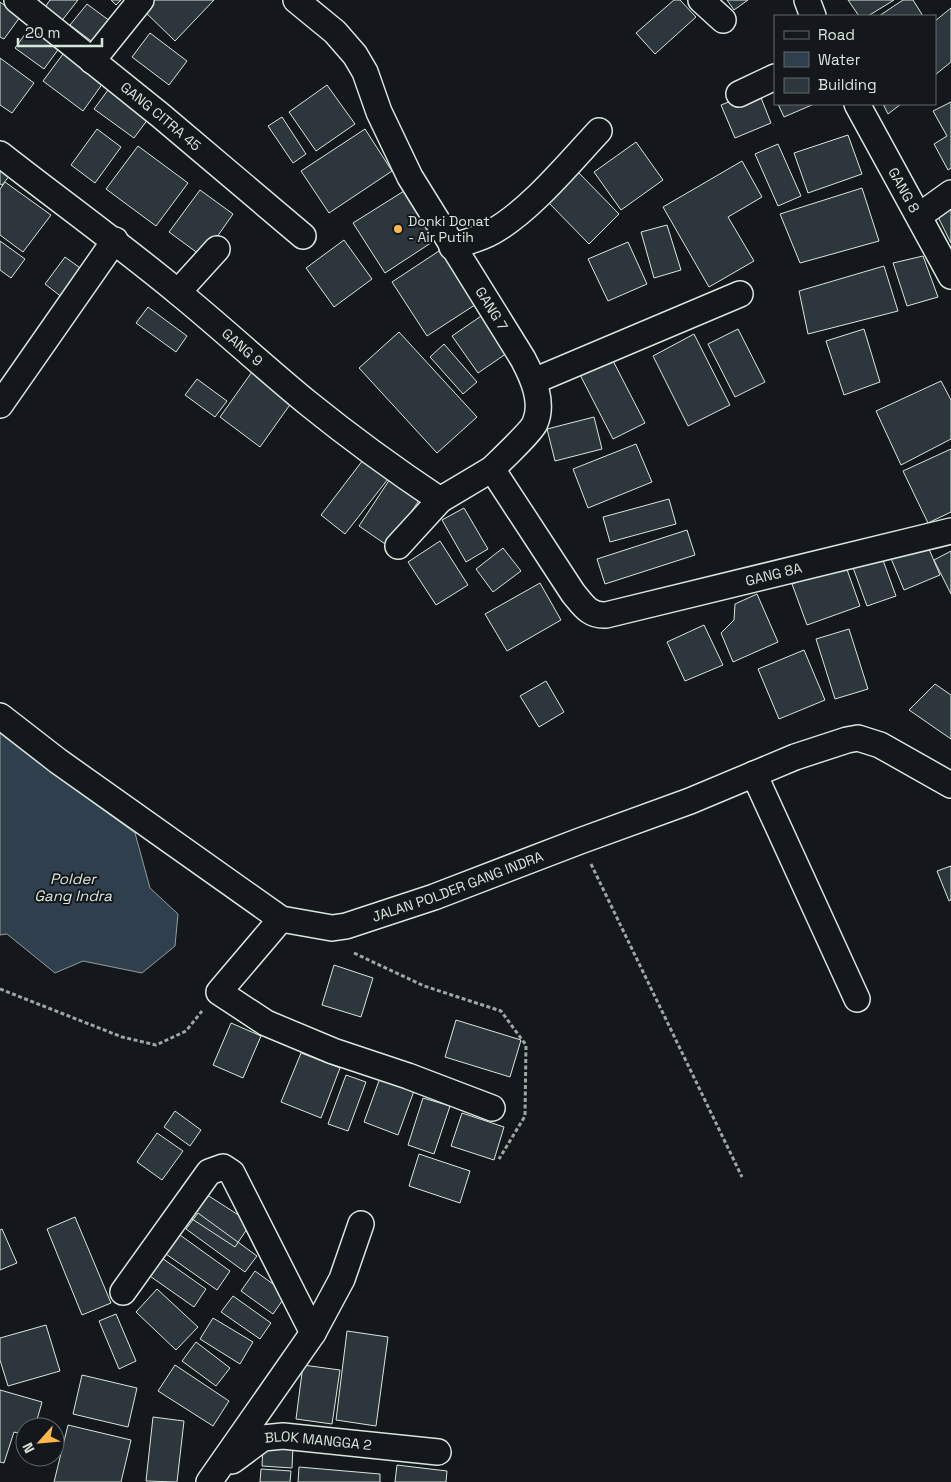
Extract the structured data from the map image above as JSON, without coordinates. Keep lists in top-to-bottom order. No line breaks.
{"streets":{"street":["GANG CITRA 45","GANG 8","GANG 7","GANG 9","GANG 8A","JALAN POLDER GANG INDRA","BLOK MANGGA 2"]},"crossings":[["GANG 7","GANG 8A"]],"water":["Polder Gang Indra"],"places":["Donki Donat - Air Putih"],"legend":["Road","Water","Building"],"scale_bar":"20 m","north":"bottom left"}
